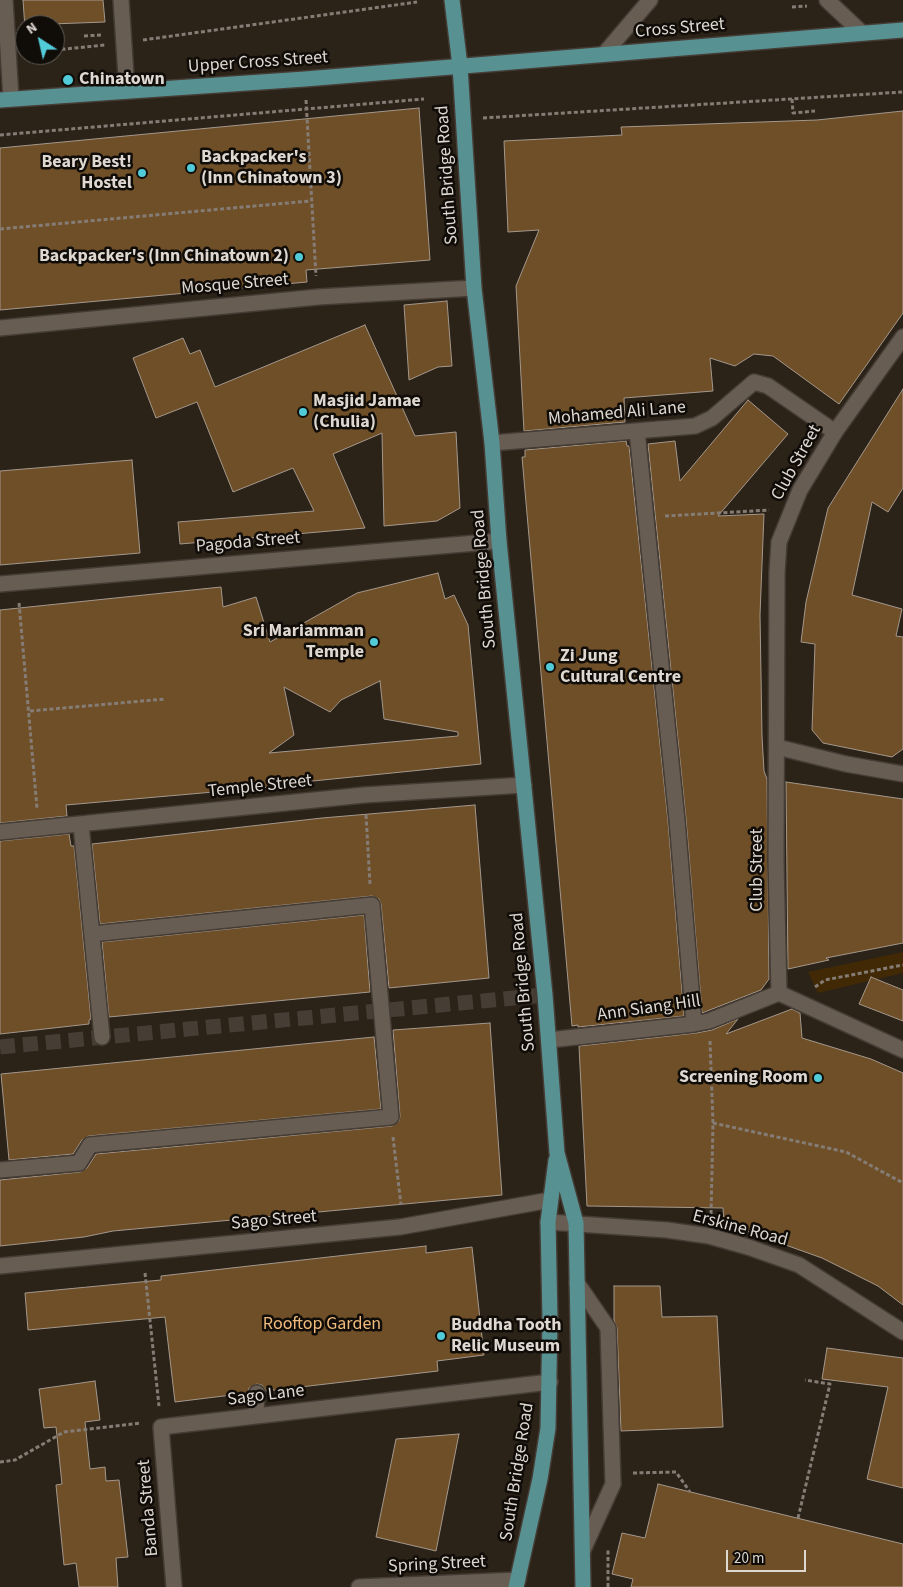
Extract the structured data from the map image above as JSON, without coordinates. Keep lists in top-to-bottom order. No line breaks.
{"streets":{"main road":["Cross Street","Upper Cross Street","South Bridge Road"],"street":["Mosque Street","Mohamed Ali Lane","Club Street","Pagoda Street","Temple Street","Ann Siang Hill","Sago Street","Erskine Road","Sago Lane","Banda Street","Spring Street"]},"crossings":[["Cross Street","Upper Cross Street"],["Cross Street","South Bridge Road"],["Upper Cross Street","South Bridge Road"],["South Bridge Road","Mosque Street"],["South Bridge Road","Mohamed Ali Lane"],["South Bridge Road","Pagoda Street"],["South Bridge Road","Temple Street"],["South Bridge Road","Ann Siang Hill"],["South Bridge Road","Sago Street"],["South Bridge Road","Erskine Road"],["South Bridge Road","Sago Lane"],["South Bridge Road","Spring Street"],["Mohamed Ali Lane","Club Street"],["Club Street","Ann Siang Hill"],["Sago Lane","Banda Street"]],"parks":["Rooftop Garden"],"places":["Chinatown","Backpacker's (Inn Chinatown 3)","Beary Best! Hostel","Backpacker's (Inn Chinatown 2)","Masjid Jamae (Chulia)","Sri Mariamman Temple","Zi Jung Cultural Centre","Screening Room","Buddha Tooth Relic Museum"],"scale_bar":"20 m","north":"top left"}
